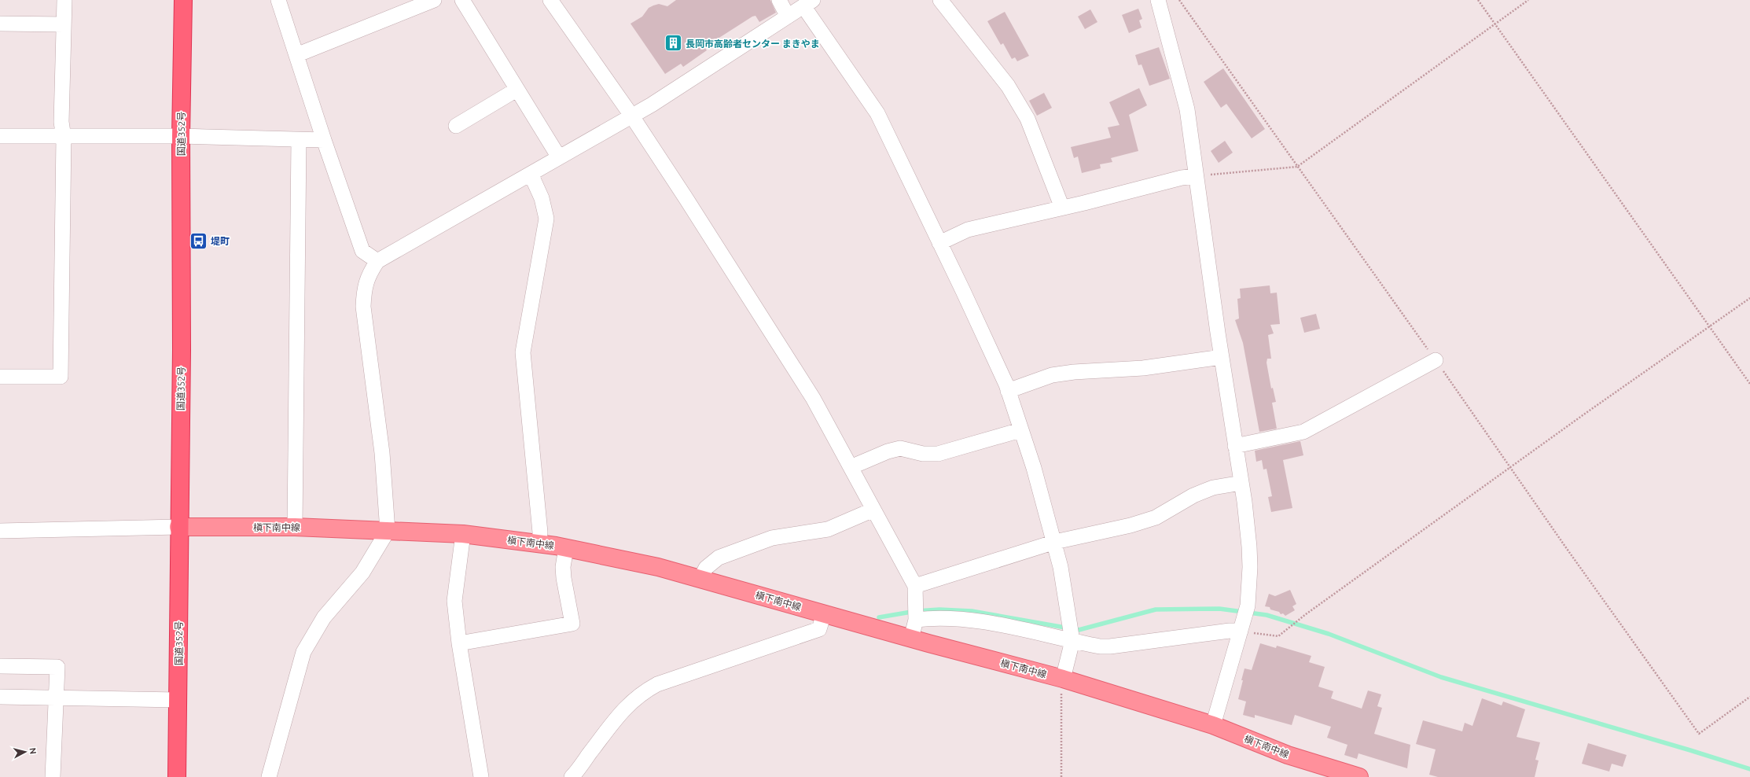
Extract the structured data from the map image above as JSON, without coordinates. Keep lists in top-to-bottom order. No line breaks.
{"streets":{"highway":["国道352号"],"main road":["槇下南中線"]},"crossings":[["国道352号","槇下南中線"]],"places":{"building":["長岡市高齢者センター まきやま"],"bus stop":["堤町"]},"north":"right"}
